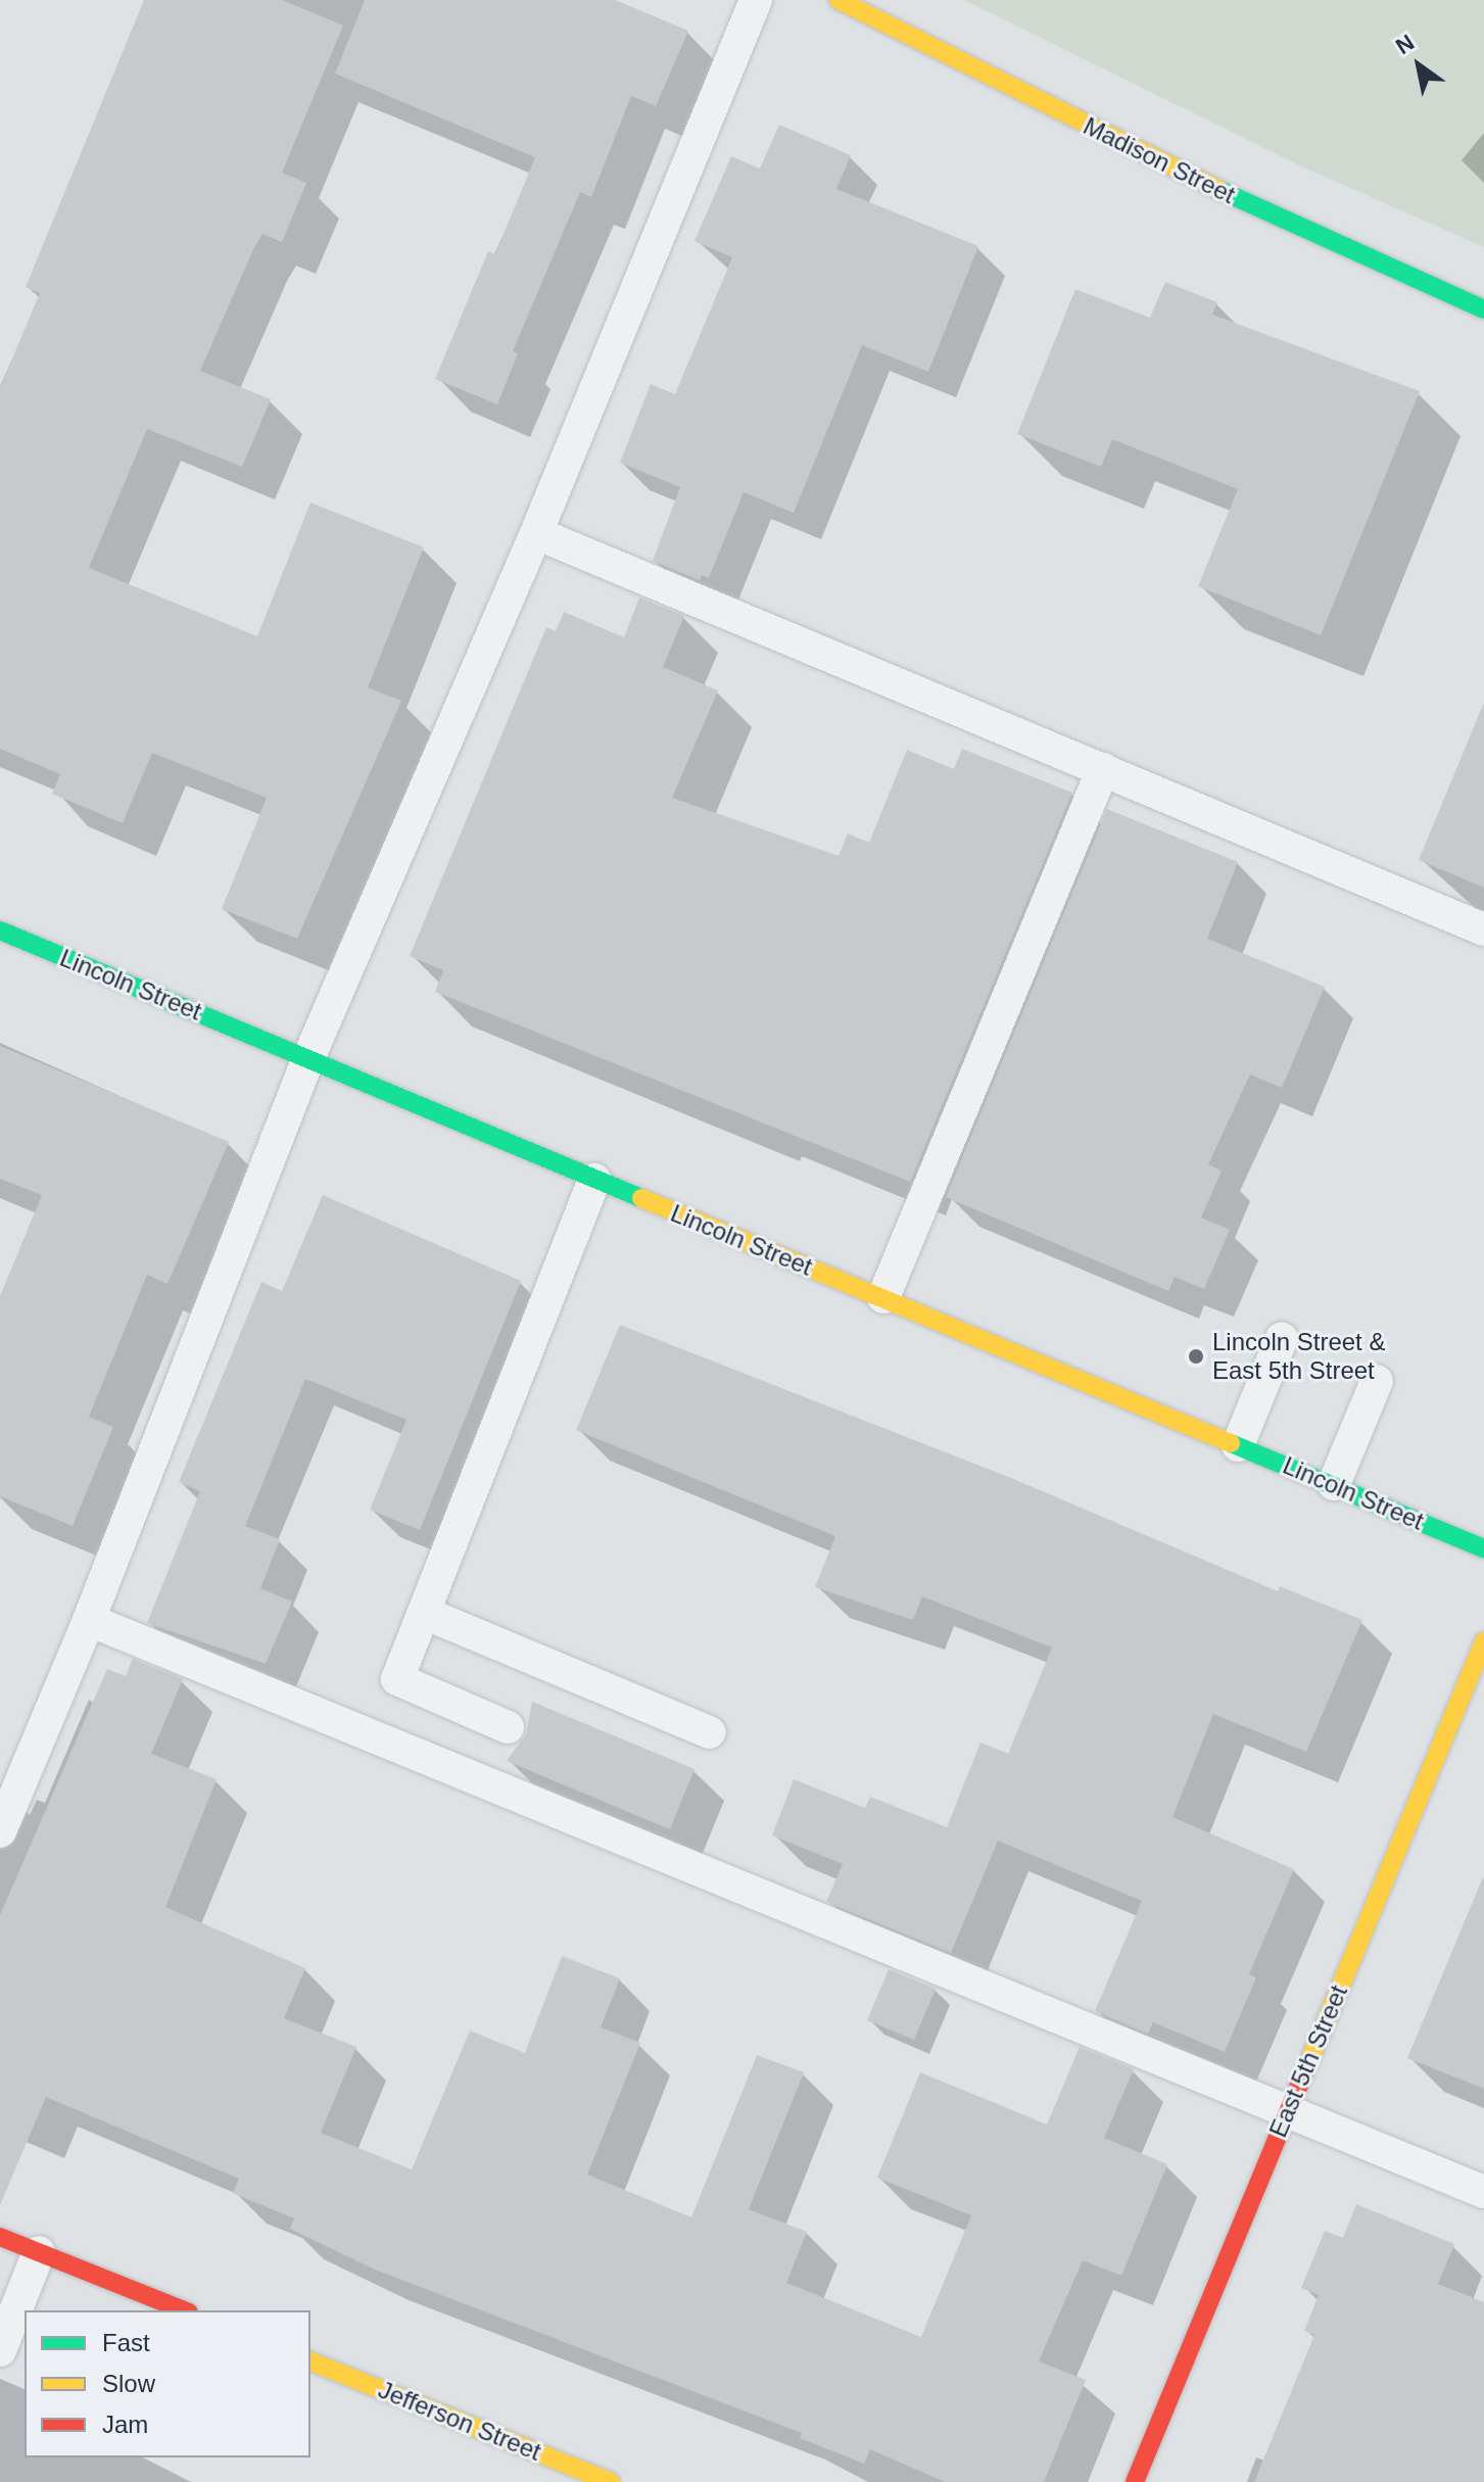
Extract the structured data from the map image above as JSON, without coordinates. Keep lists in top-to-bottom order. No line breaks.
{"streets":{"street":["Madison Street","Lincoln Street","East 5th Street","Jefferson Street"]},"places":["Lincoln Street & East 5th Street"],"legend":["Fast","Slow","Jam"],"north":"top left"}
